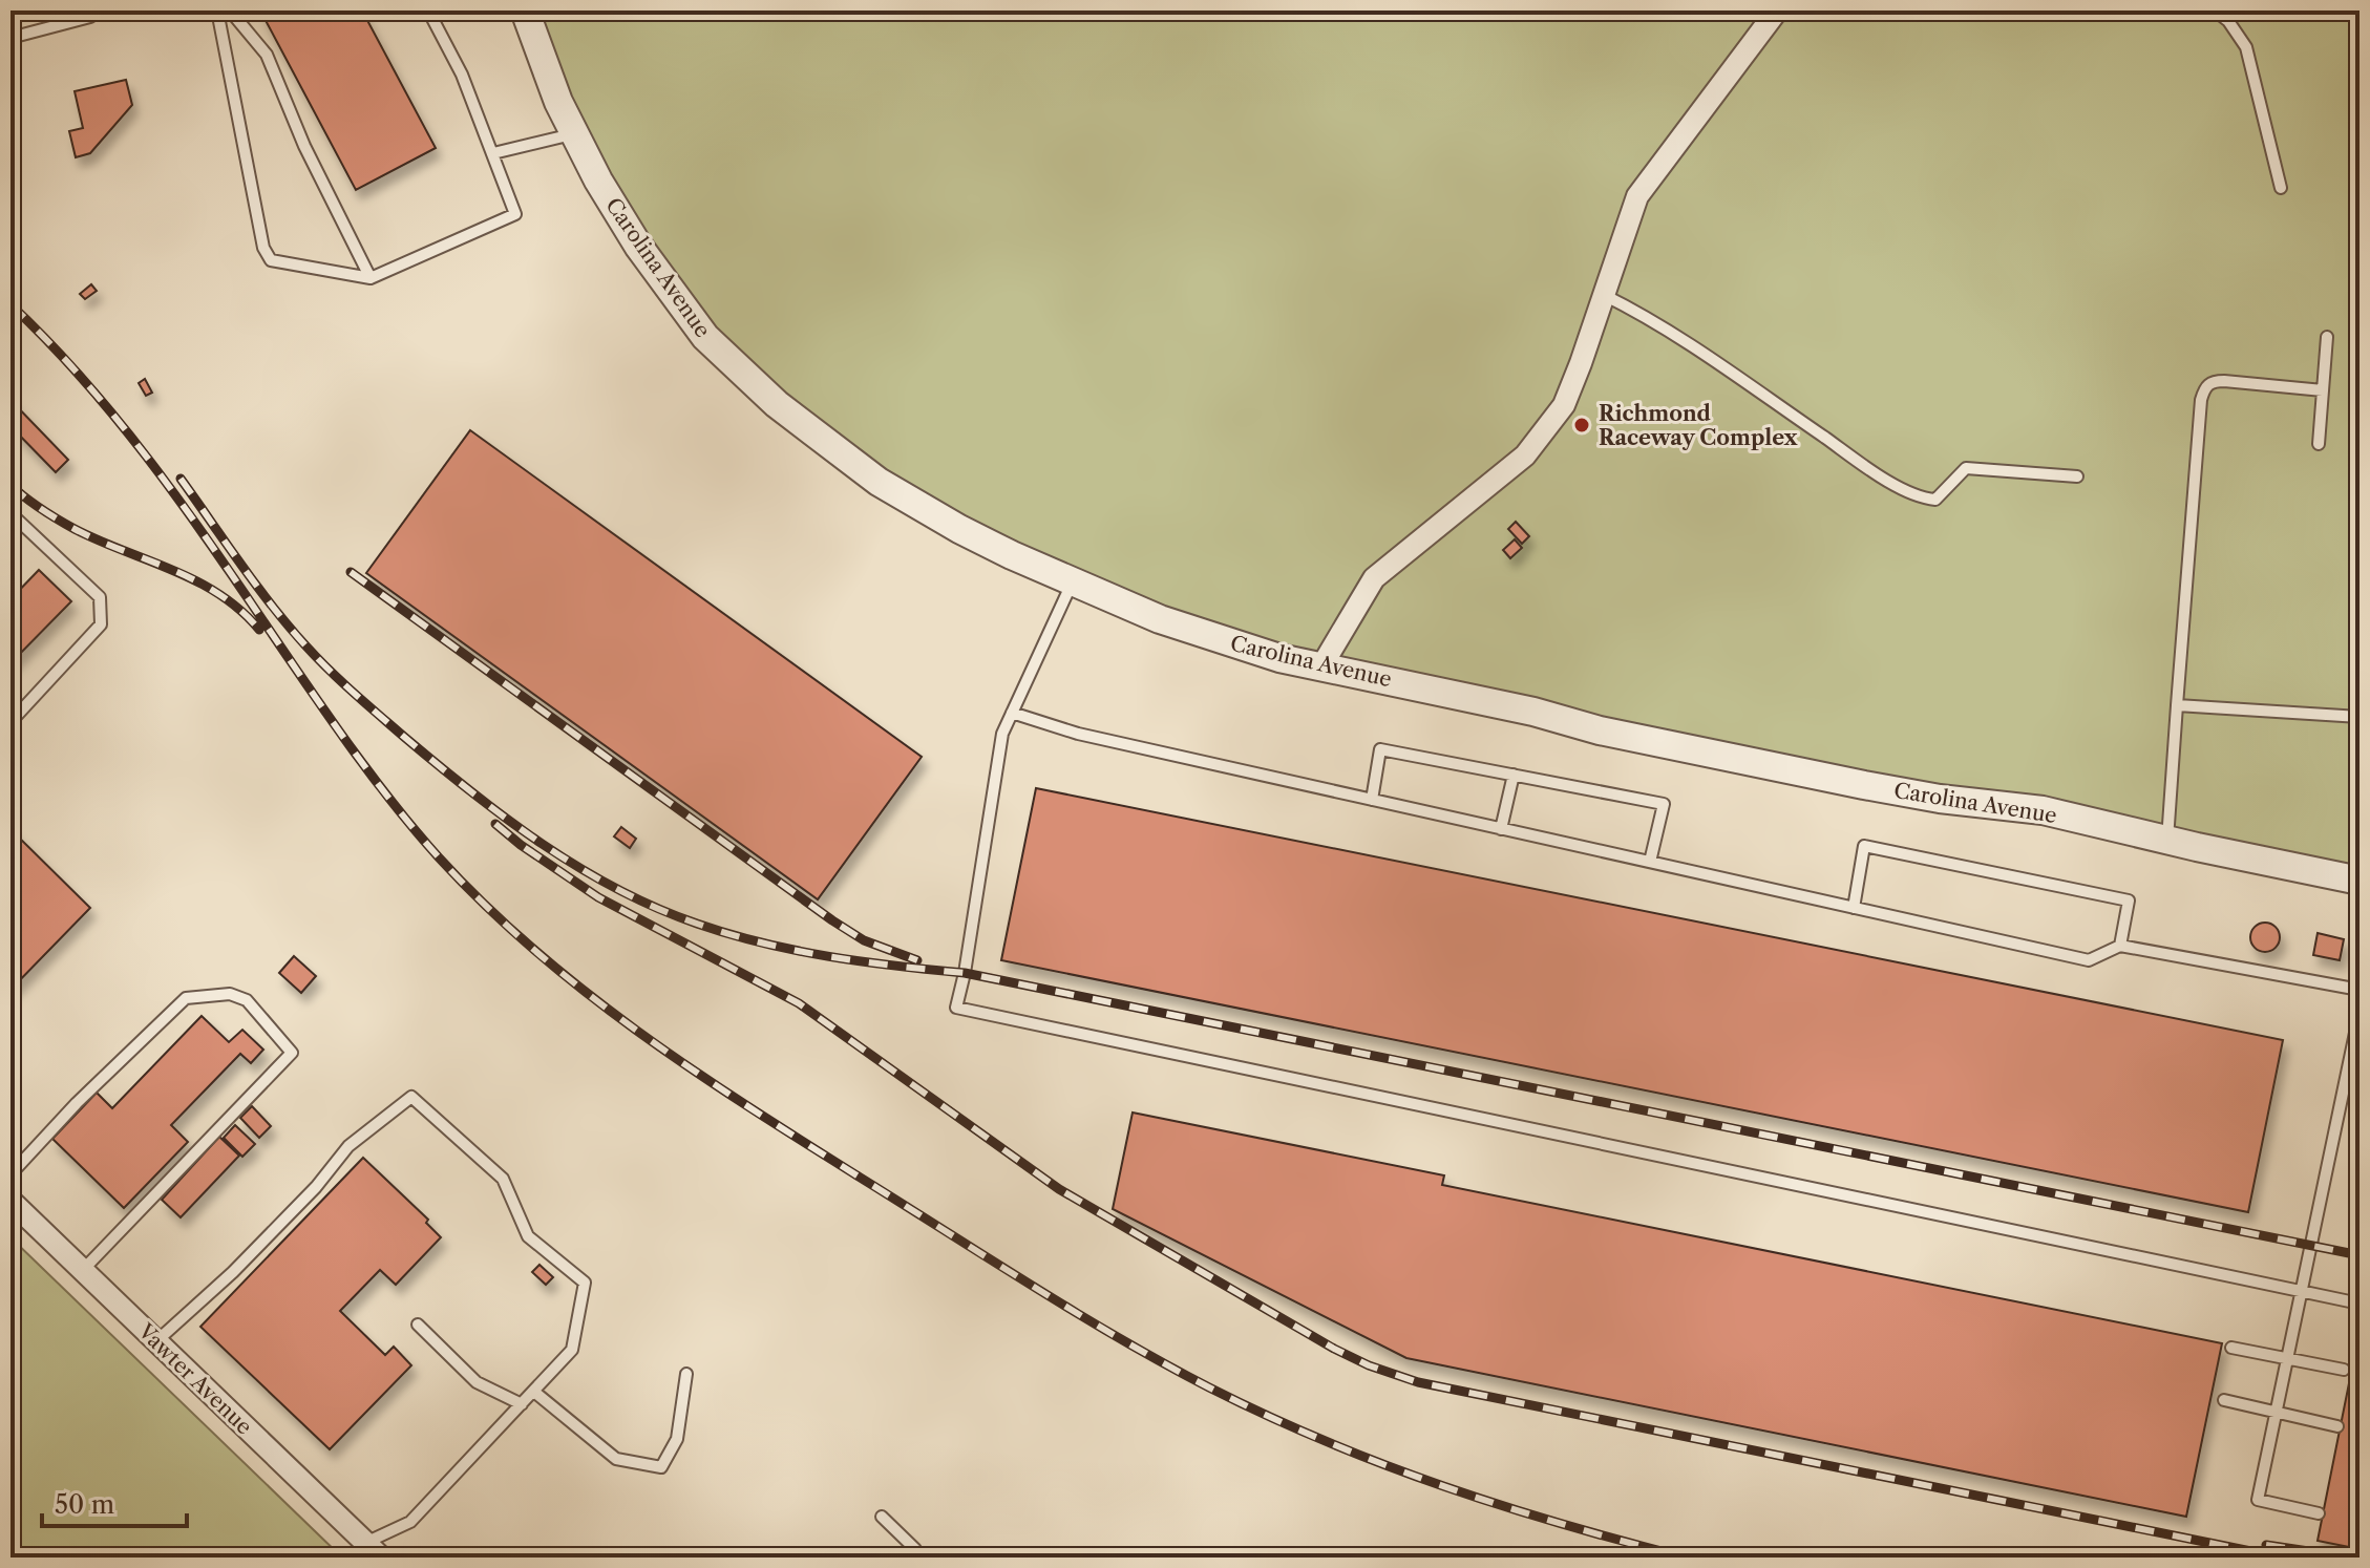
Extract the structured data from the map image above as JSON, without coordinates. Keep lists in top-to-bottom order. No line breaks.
{"streets":{"street":["Carolina Avenue","Vawter Avenue"]},"places":["Richmond Raceway Complex"],"scale_bar":"50 m"}
